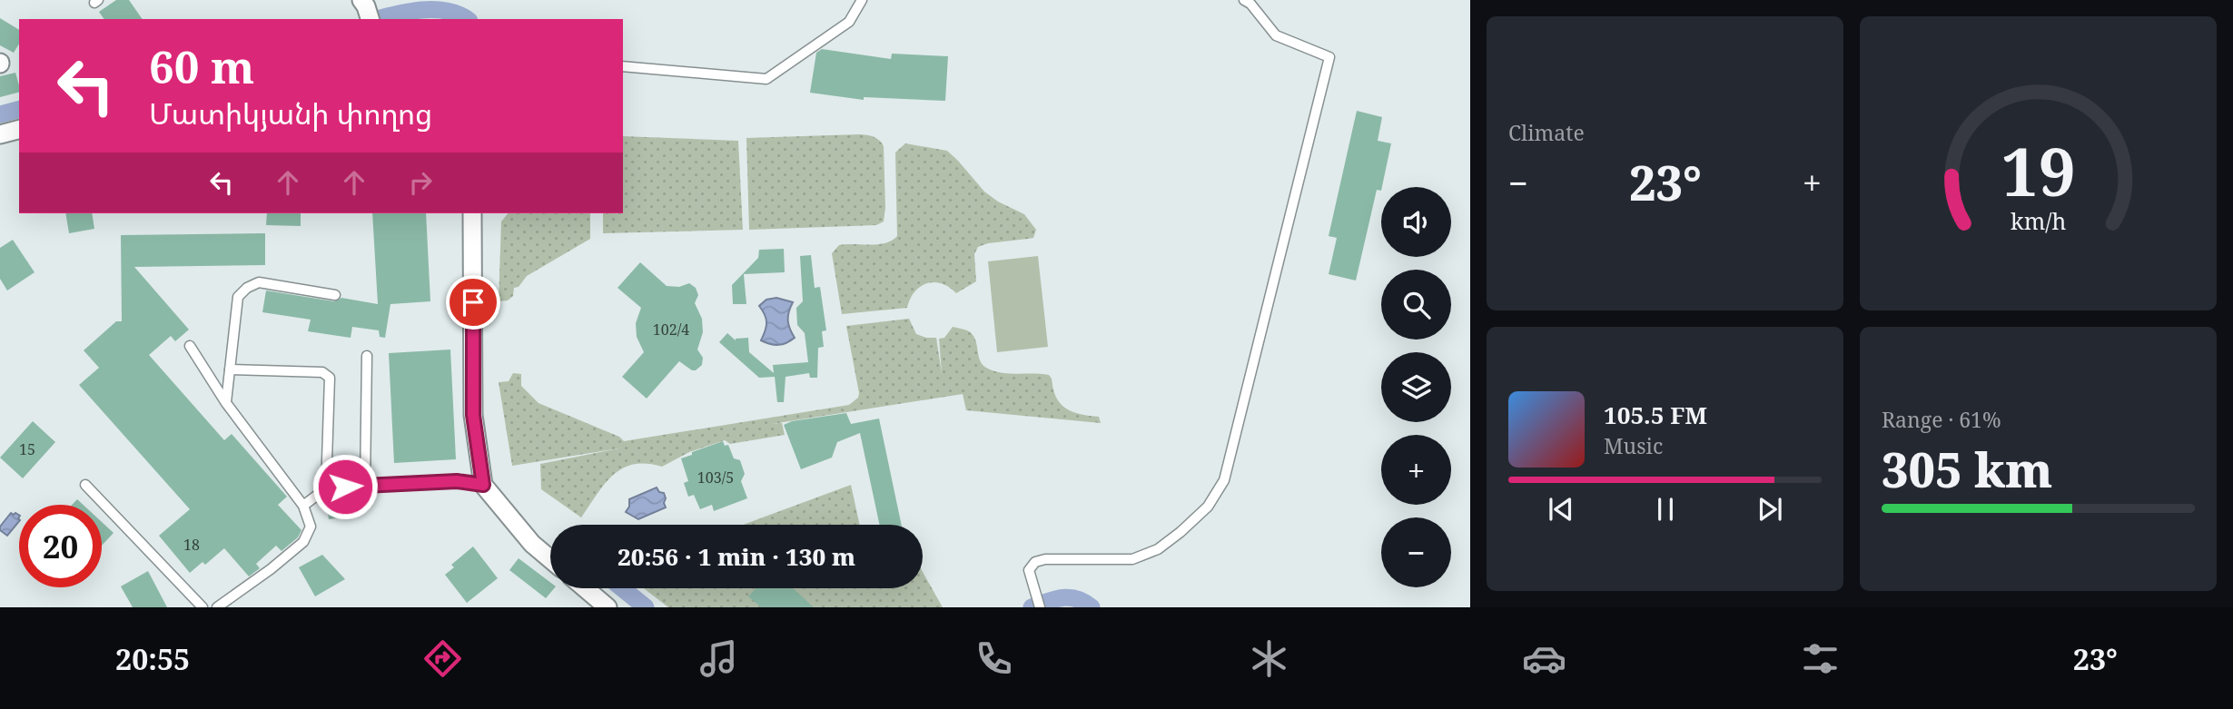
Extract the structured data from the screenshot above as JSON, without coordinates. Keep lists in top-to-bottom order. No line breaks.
{"house_numbers":["102/4","15","103/5","18"],"page":{"tile":["Climate",["Range · 61%","305 km"]],"turn":["60 m","Մատիկյանի փողոց"],"heat":["−","23°","+"],"map_buttons":["+","−"],"song":["105.5 FM","Music"],"limit":"20","trip":"20:56 · 1 min · 130 m","tabs":["20:55","23°"],"gauge":["19","km/h"]}}
